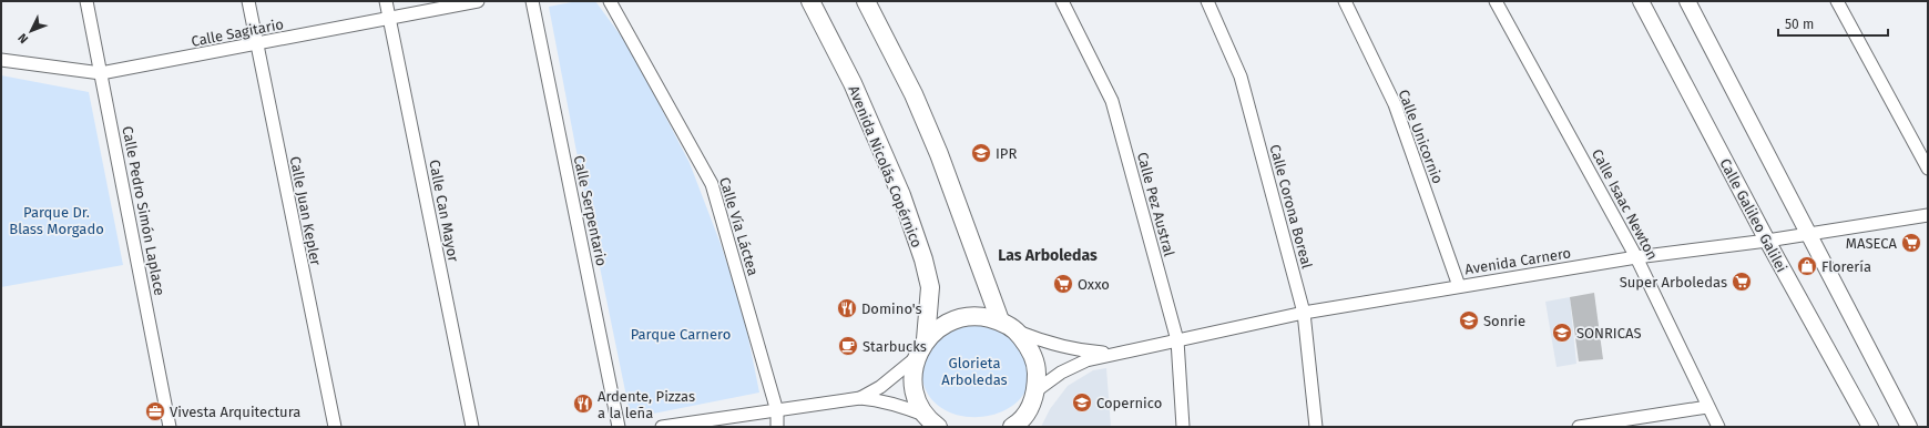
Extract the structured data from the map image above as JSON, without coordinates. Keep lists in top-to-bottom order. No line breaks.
{"streets":{"main road":["Avenida Nicolás Copérnico"],"street":["Calle Sagitario","Calle Unicornio","Calle Pez Austral","Calle Isaac Newton","Calle Corona Boreal","Calle Pedro Simón Laplace","Calle Juan Kepler","Calle Can Mayor","Calle Serpentario","Calle Galileo Galilei","Calle Vía Láctea","Avenida Carnero"]},"crossings":[["Calle Sagitario","Calle Pedro Simón Laplace"],["Calle Sagitario","Calle Juan Kepler"],["Calle Sagitario","Calle Can Mayor"],["Calle Unicornio","Avenida Carnero"],["Calle Pez Austral","Avenida Carnero"],["Calle Isaac Newton","Avenida Carnero"],["Calle Corona Boreal","Avenida Carnero"],["Calle Galileo Galilei","Avenida Carnero"]],"districts":["Las Arboledas"],"parks":["Parque Dr. Blass Morgado","Parque Carnero","Glorieta Arboledas"],"places":{"school or university":["IPR","Sonrie","SONRICAS","Copernico"],"supermarket":["MASECA","Super Arboledas","Oxxo"],"shop":["Florería"],"restaurant":["Domino's","Ardente, Pizzas a la leña"],"cafe":["Starbucks"],"office":["Vivesta Arquitectura"]},"scale_bar":"50 m","north":"bottom left"}
